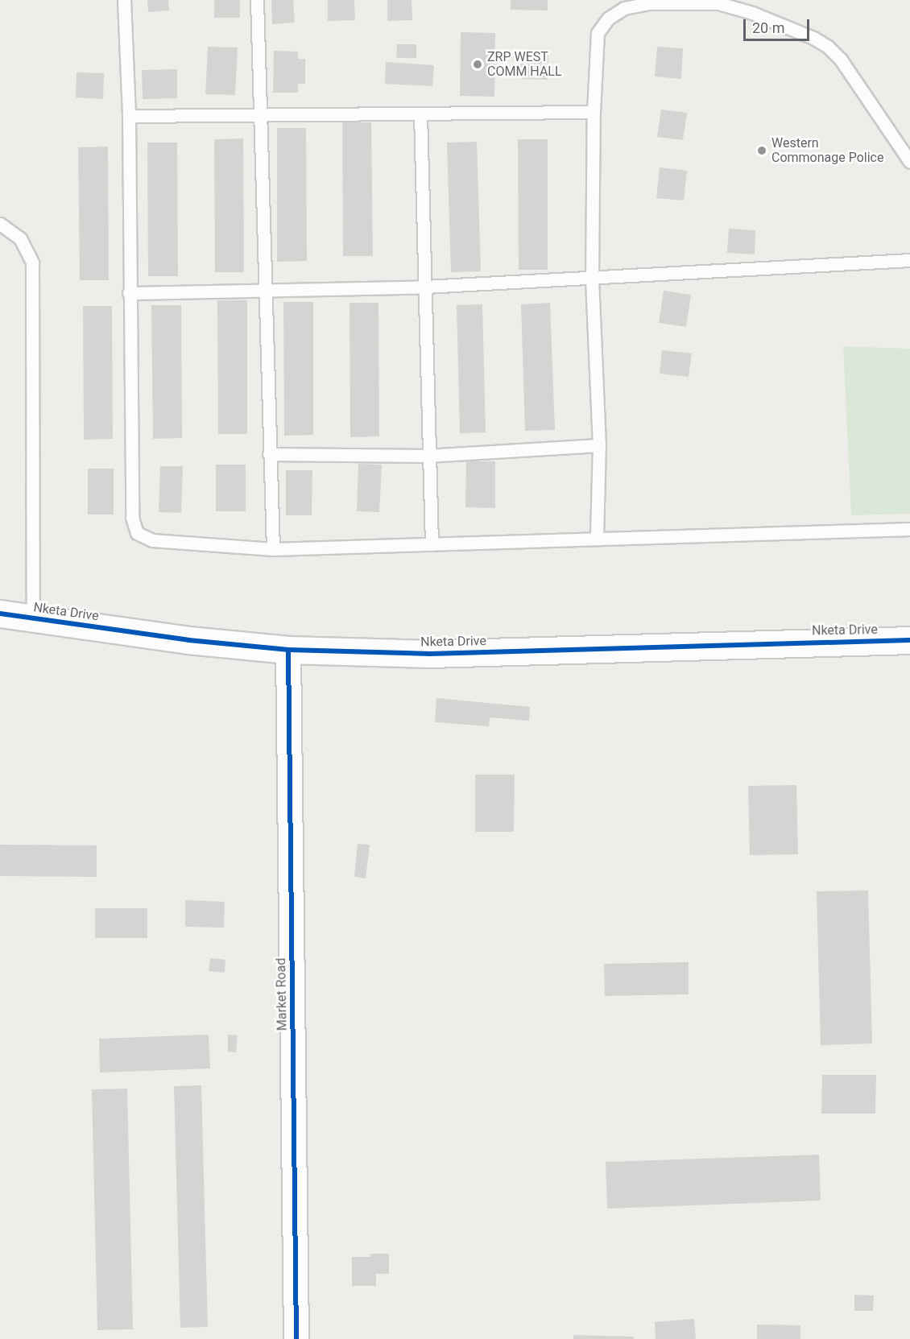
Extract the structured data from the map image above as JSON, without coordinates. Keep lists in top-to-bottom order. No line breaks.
{"streets":{"street":["Nketa Drive","Market Road"]},"crossings":[["Nketa Drive","Market Road"]],"places":["ZRP WEST COMM HALL","Western Commonage Police"],"scale_bar":"20 m"}
